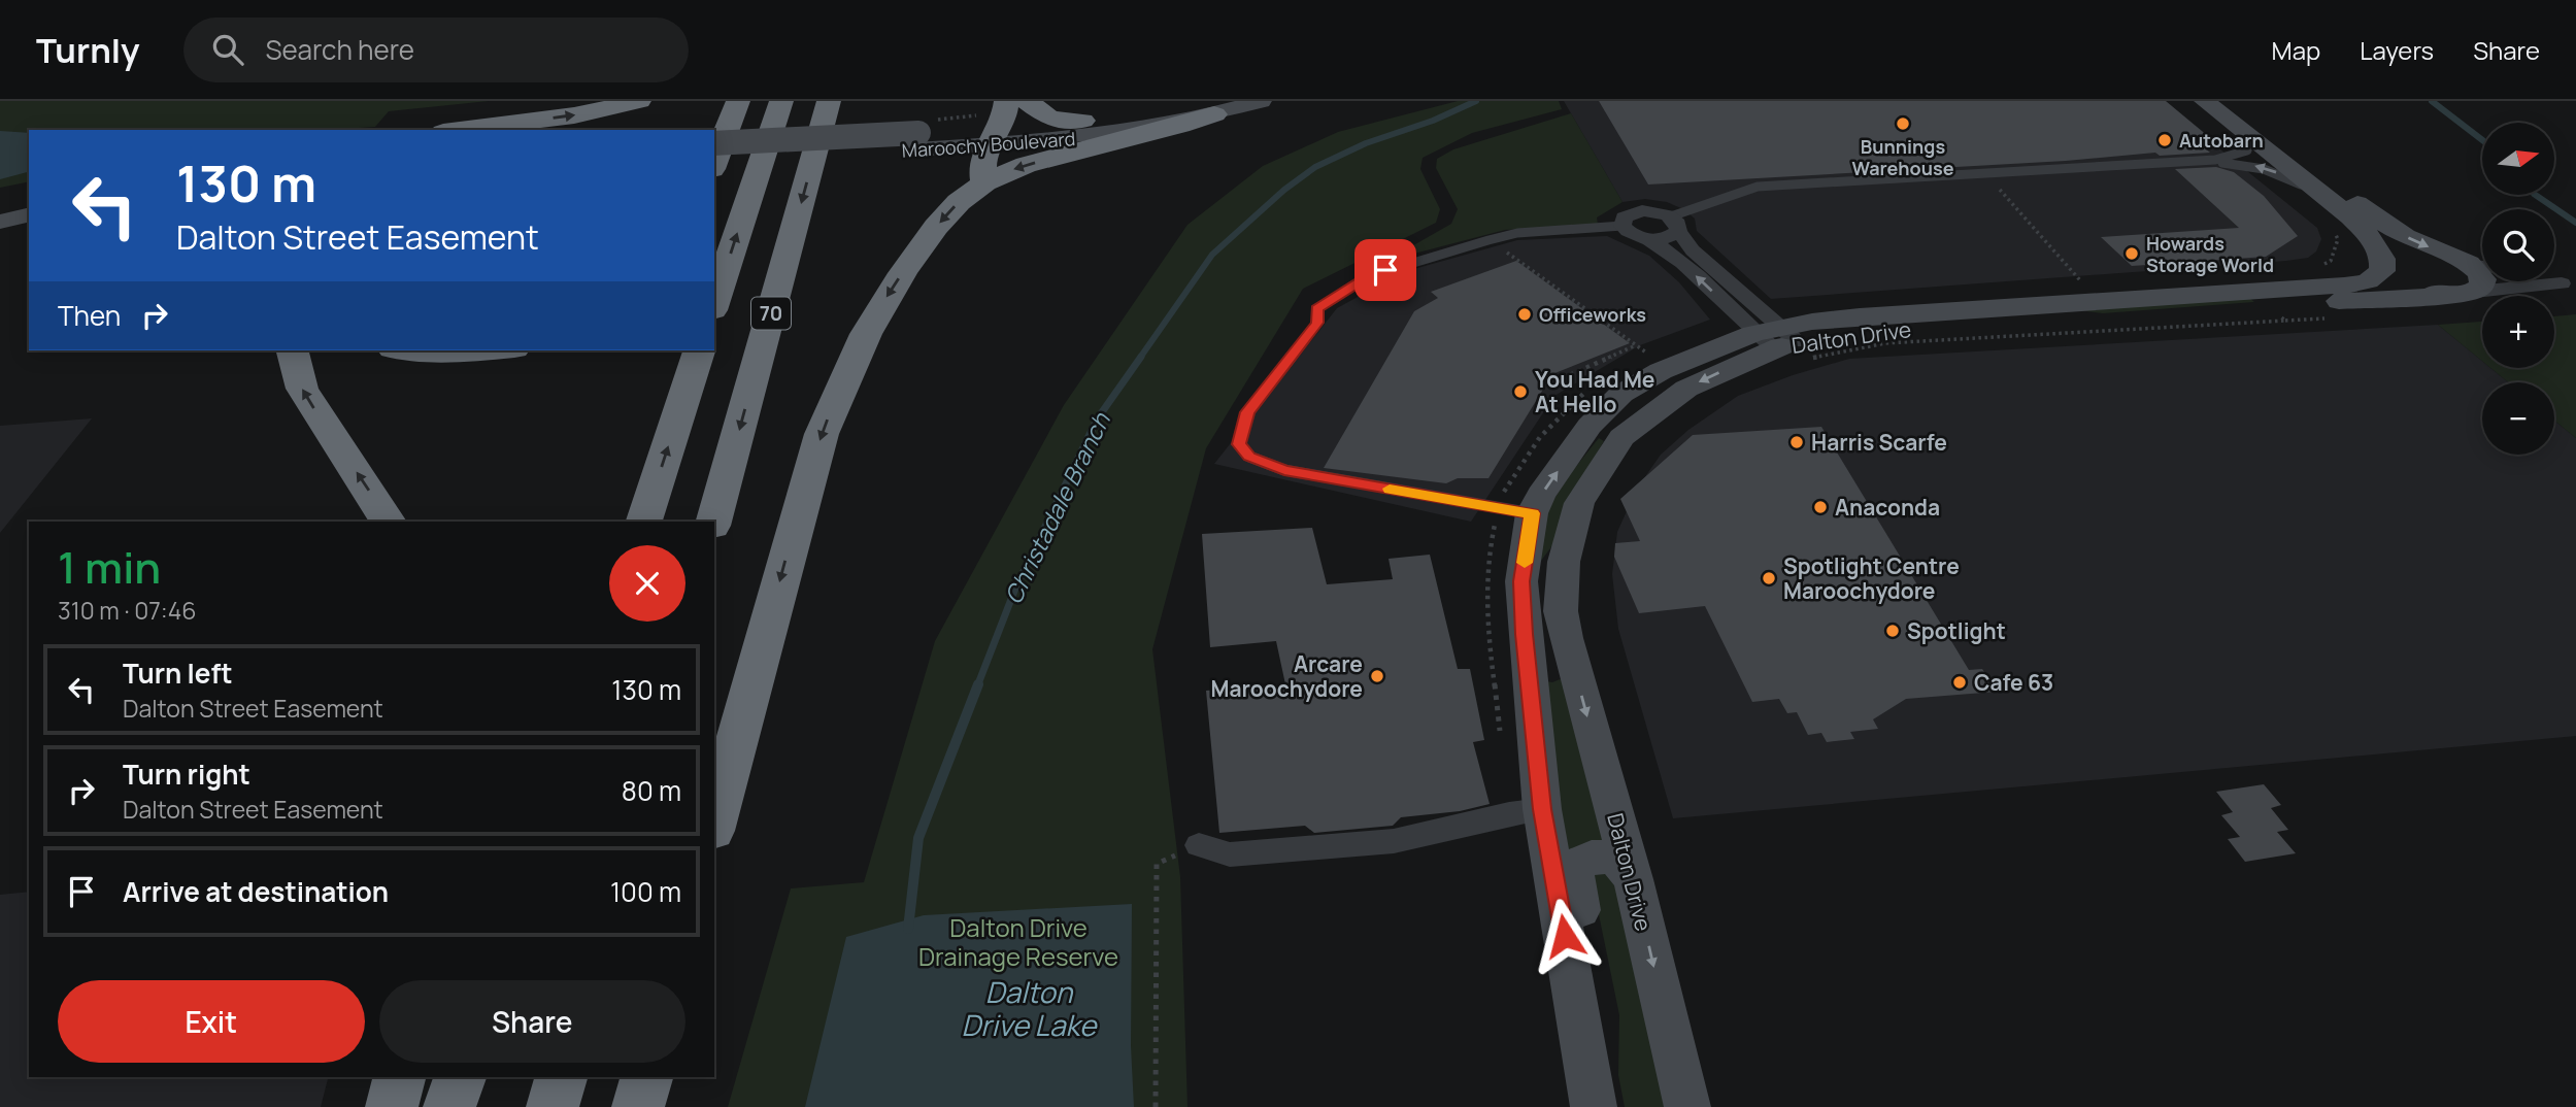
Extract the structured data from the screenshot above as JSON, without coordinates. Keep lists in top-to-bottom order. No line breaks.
{"streets":{"highway":["70"],"main road":["Maroochy Boulevard","Dalton Drive"]},"water":["Christadale Branch","Dalton Drive Lake"],"parks":["Dalton Drive Drainage Reserve"],"places":["Bunnings Warehouse","Autobarn","Howards Storage World","Officeworks","You Had Me At Hello","Harris Scarfe","Anaconda","Spotlight Centre Maroochydore","Spotlight","Arcare Maroochydore","Cafe 63"],"north":"right","page":{"header":"Turnly","search":"Search here","nav":["Map","Layers","Share"],"map_buttons":["+","−"],"turn":["130 m","Dalton Street Easement"],"then":"Then","heading":["1 min","310 m · 07:46"],"list":[{"name":"Turn left","note":"Dalton Street Easement","value":"130 m"},{"name":"Turn right","note":"Dalton Street Easement","value":"80 m"},{"name":"Arrive at destination","value":"100 m"}],"buttons":["Exit","Share"]}}
